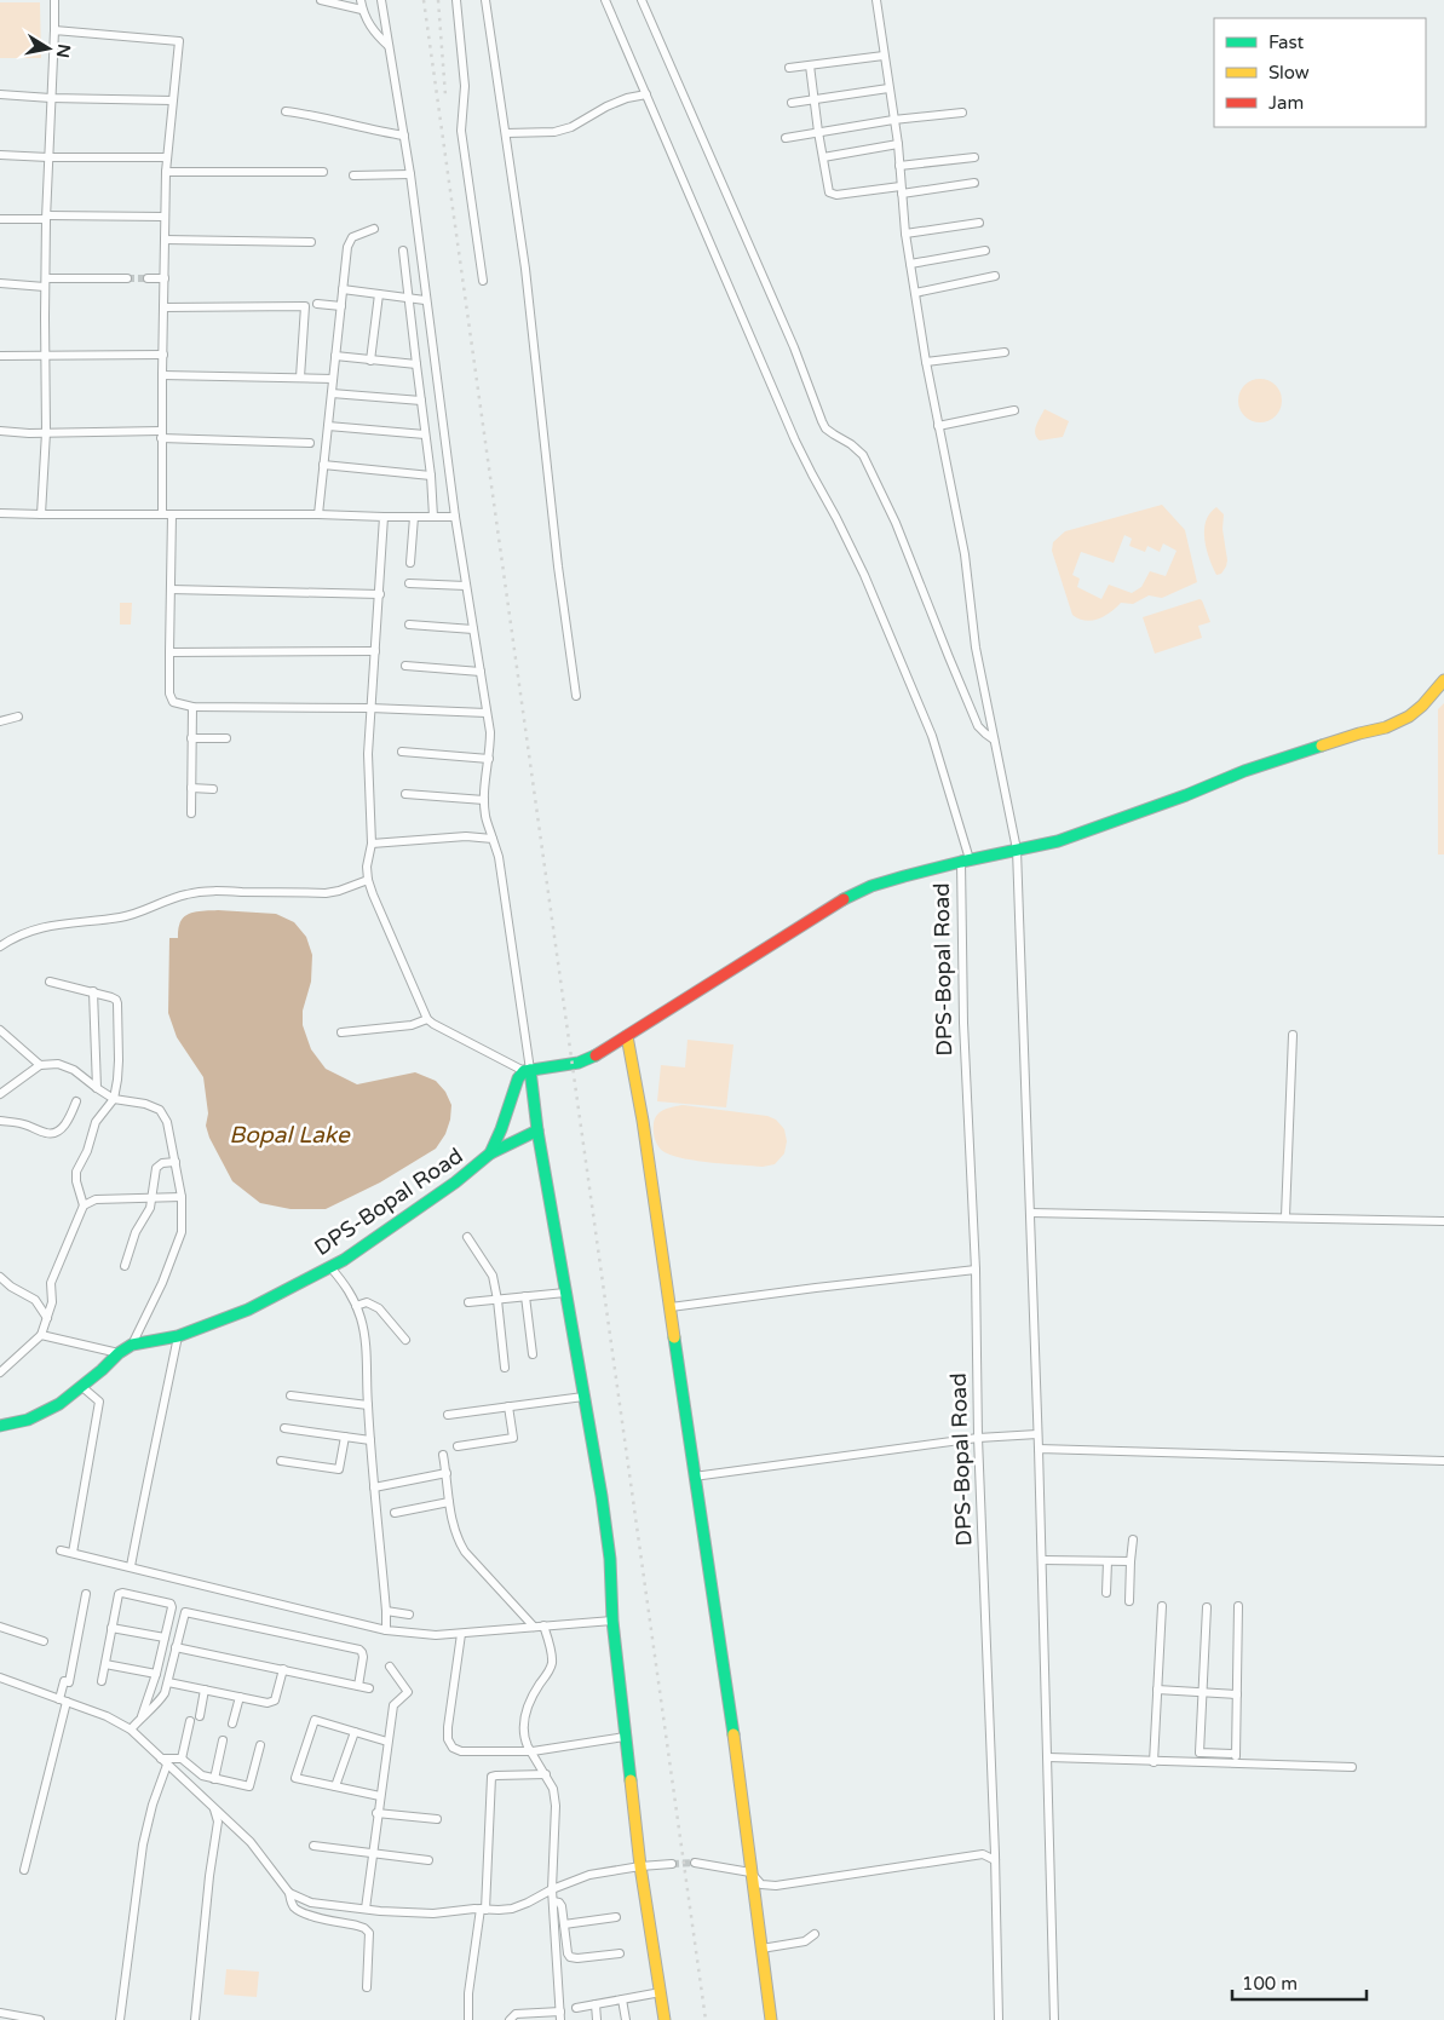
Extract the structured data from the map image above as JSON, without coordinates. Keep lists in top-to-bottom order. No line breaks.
{"streets":{"street":["DPS-Bopal Road"]},"water":["Bopal Lake"],"legend":["Fast","Slow","Jam"],"scale_bar":"100 m","north":"right"}
